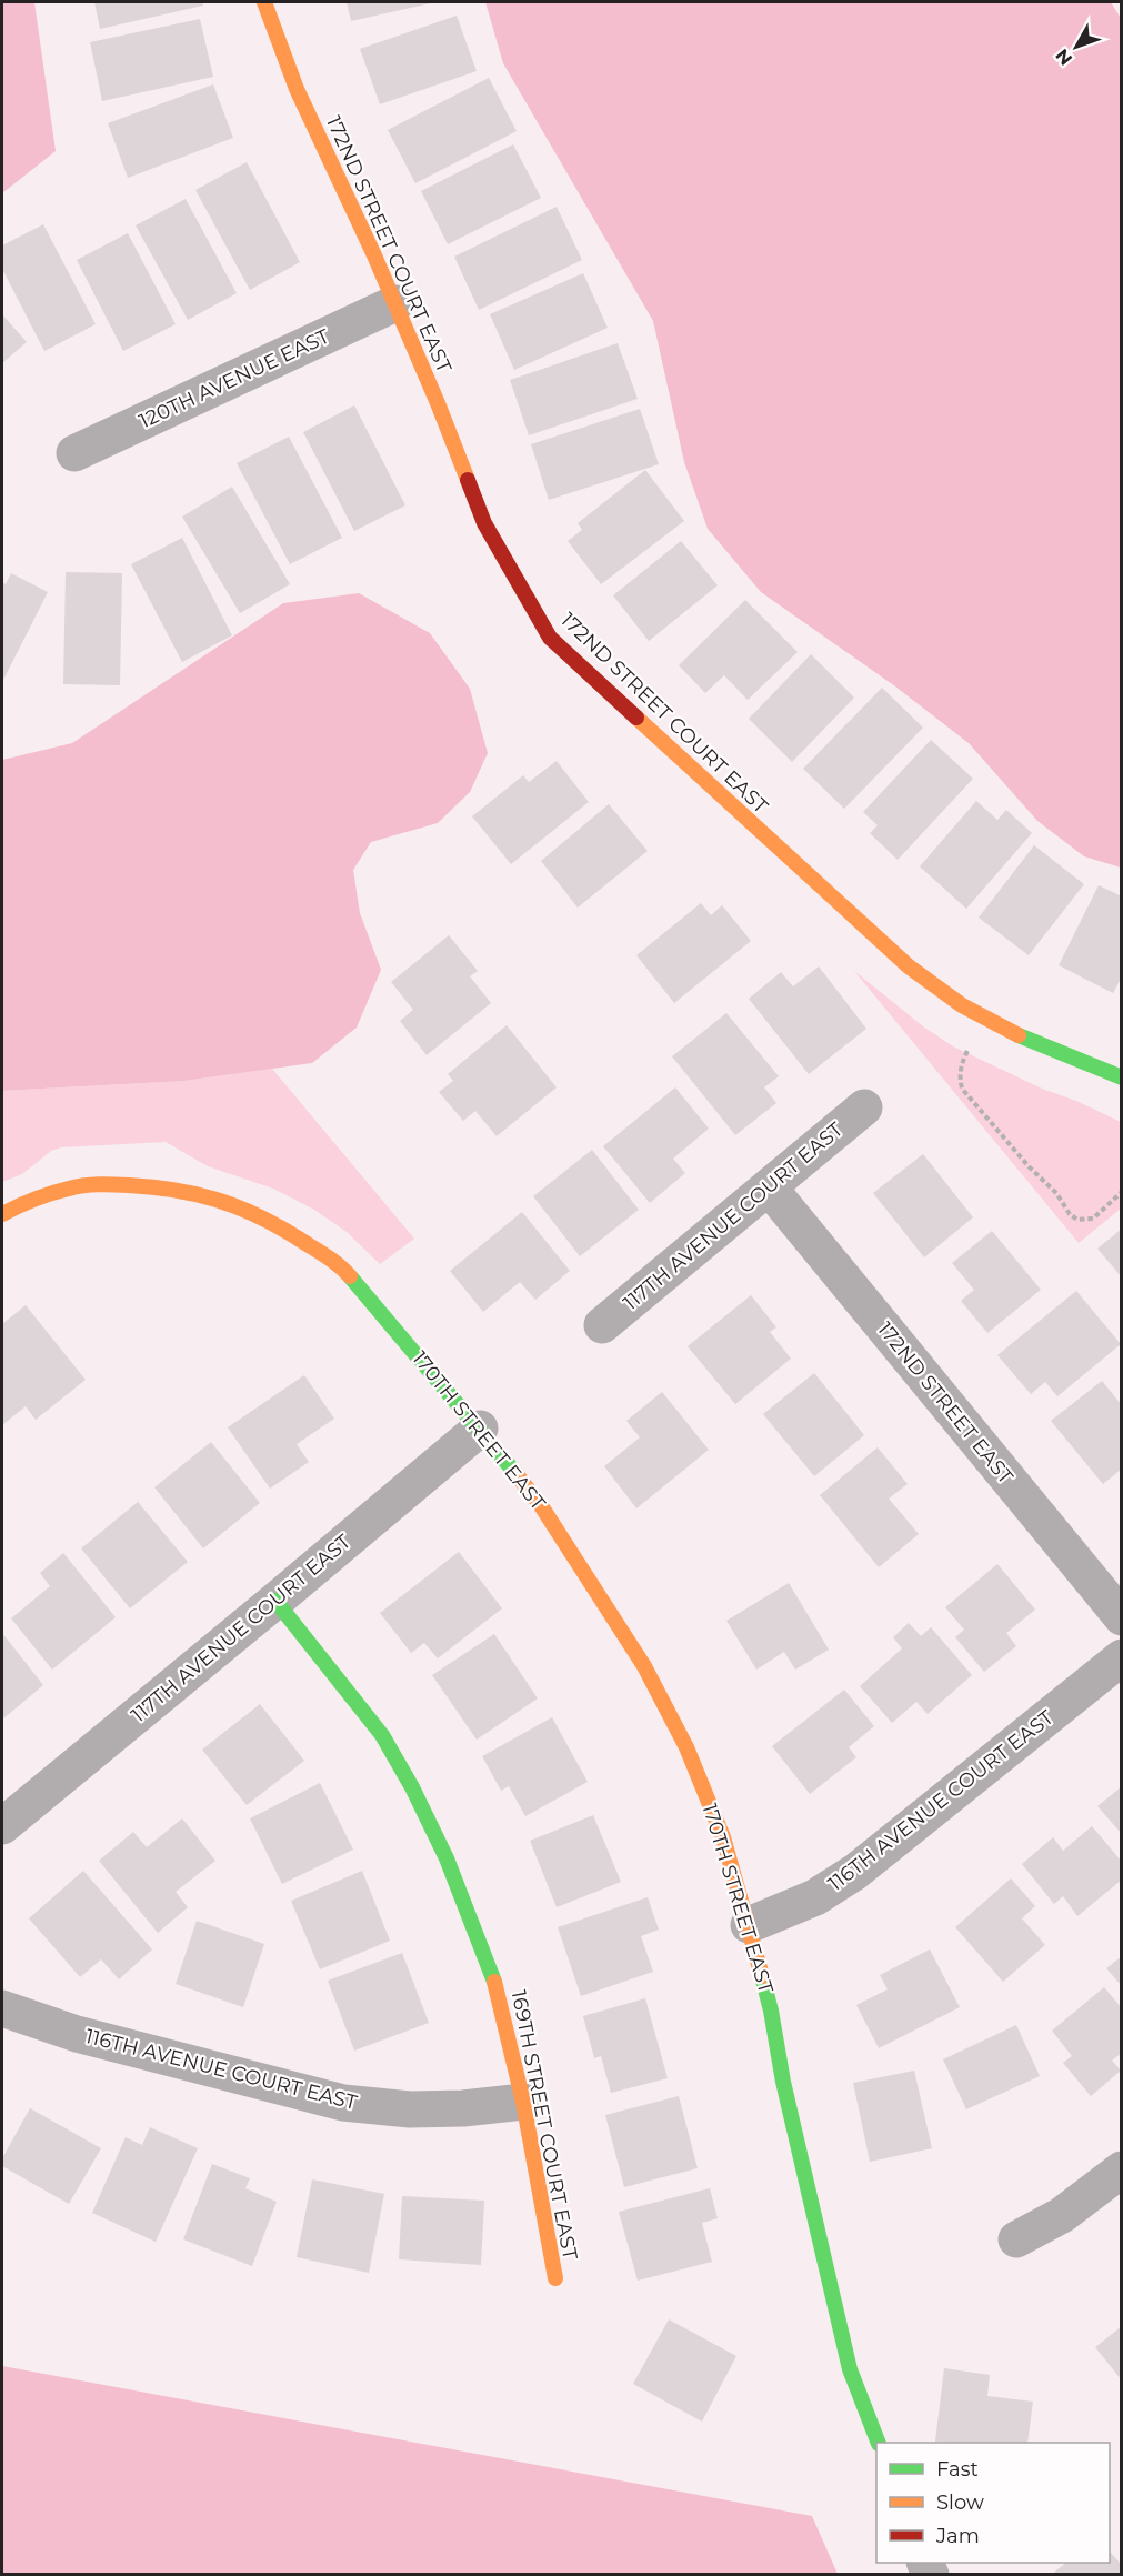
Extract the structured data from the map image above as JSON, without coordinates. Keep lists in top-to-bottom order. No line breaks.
{"streets":{"street":["172ND STREET COURT EAST","120TH AVENUE EAST","117TH AVENUE COURT EAST","172ND STREET EAST","170TH STREET EAST","116TH AVENUE COURT EAST","169TH STREET COURT EAST"]},"crossings":[["172ND STREET COURT EAST","120TH AVENUE EAST"],["117TH AVENUE COURT EAST","172ND STREET EAST"],["117TH AVENUE COURT EAST","170TH STREET EAST"],["117TH AVENUE COURT EAST","169TH STREET COURT EAST"],["170TH STREET EAST","116TH AVENUE COURT EAST"],["116TH AVENUE COURT EAST","169TH STREET COURT EAST"]],"legend":["Fast","Slow","Jam"],"north":"bottom left"}
